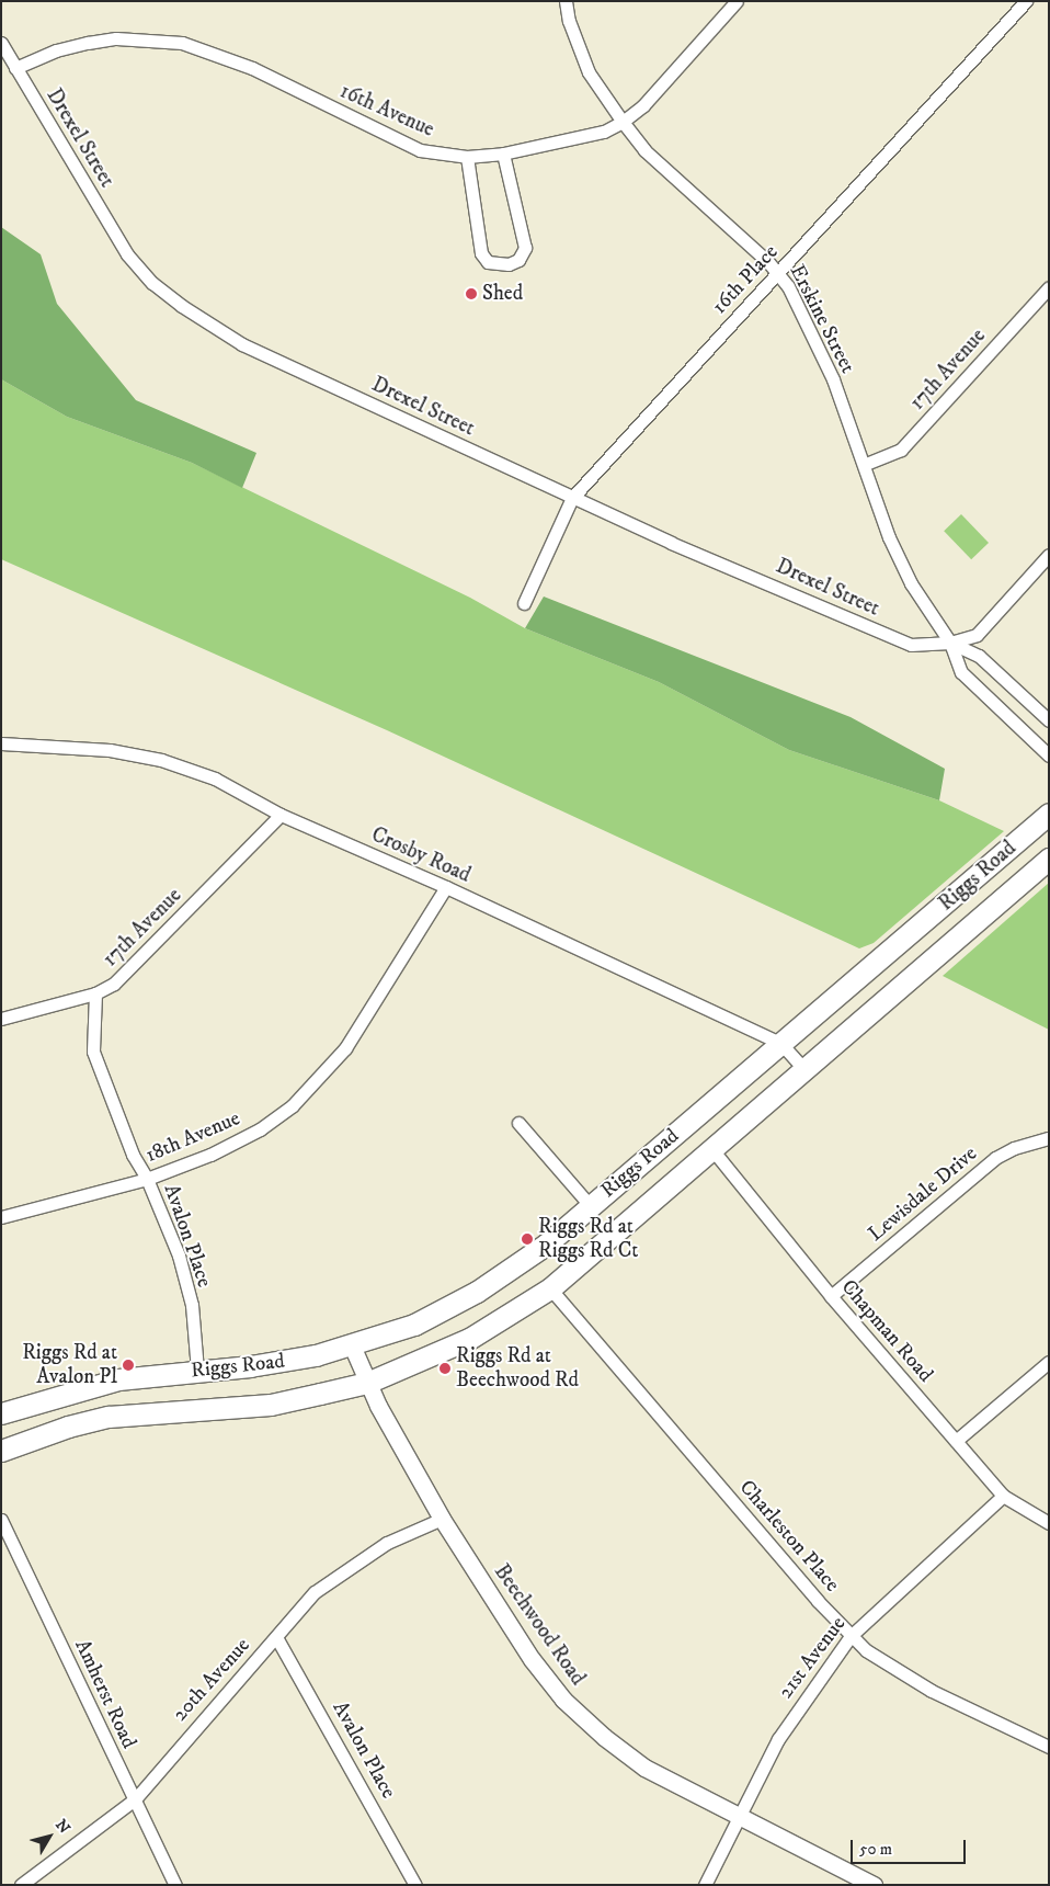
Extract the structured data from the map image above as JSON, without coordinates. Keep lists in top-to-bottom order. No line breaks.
{"streets":{"main road":["Riggs Road"],"street":["16th Avenue","Drexel Street","16th Place","Erskine Street","17th Avenue","Crosby Road","18th Avenue","Lewisdale Drive","Avalon Place","Chapman Road","Charleston Place","Beechwood Road","21st Avenue","20th Avenue","Amherst Road"]},"crossings":[["16th Avenue","Drexel Street"],["16th Avenue","Erskine Street"],["Drexel Street","16th Place"],["Drexel Street","Erskine Street"],["16th Place","Erskine Street"],["Erskine Street","17th Avenue"],["17th Avenue","Crosby Road"],["17th Avenue","Avalon Place"],["Crosby Road","Riggs Road"],["Crosby Road","18th Avenue"],["Riggs Road","Avalon Place"],["Riggs Road","Chapman Road"],["Riggs Road","Charleston Place"],["Riggs Road","Beechwood Road"],["18th Avenue","Avalon Place"],["Lewisdale Drive","Chapman Road"],["Avalon Place","20th Avenue"],["Chapman Road","21st Avenue"],["Charleston Place","21st Avenue"],["Beechwood Road","21st Avenue"],["Beechwood Road","20th Avenue"],["20th Avenue","Amherst Road"]],"places":["Shed","Riggs Rd at Riggs Rd Ct","Riggs Rd at Avalon Pl","Riggs Rd at Beechwood Rd"],"scale_bar":"50 m","north":"top right"}
